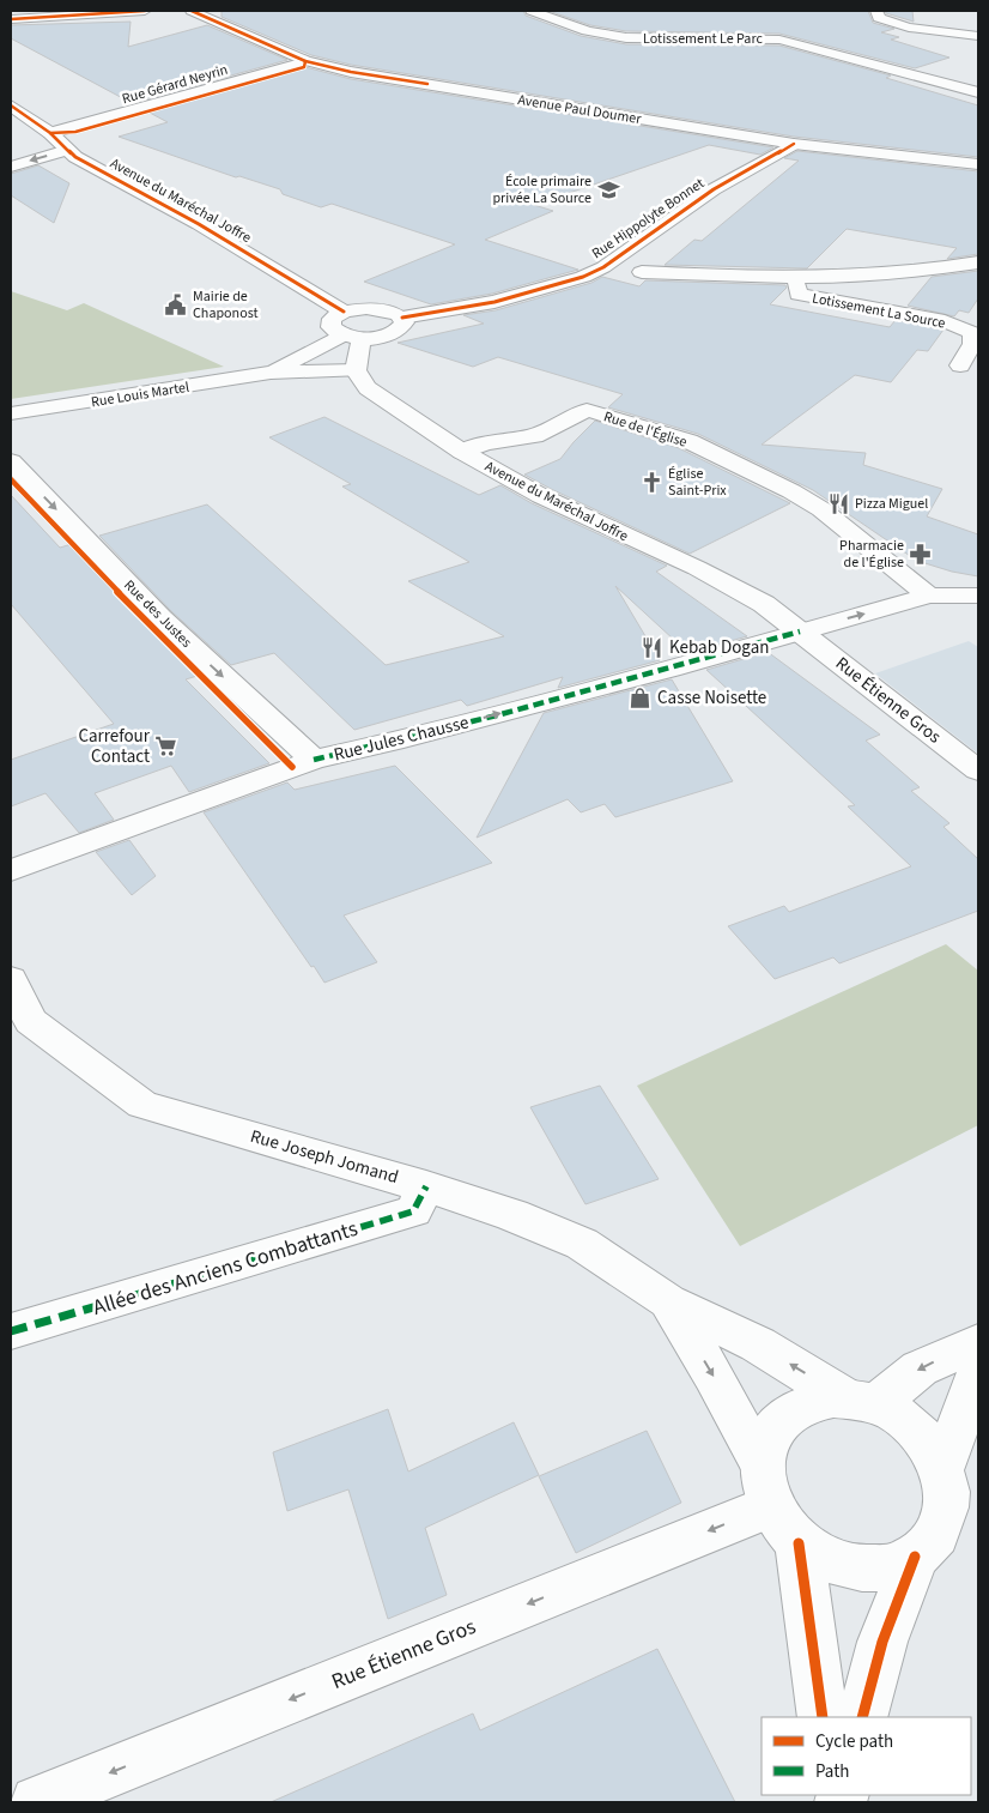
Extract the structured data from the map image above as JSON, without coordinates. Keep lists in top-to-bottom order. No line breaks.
{"streets":{"street":["Lotissement Le Parc","Rue Gérard Neyrin","Avenue Paul Doumer","Avenue du Maréchal Joffre","Rue Hippolyte Bonnet","Lotissement La Source","Rue Louis Martel","Rue de l'Église","Rue des Justes","Rue Étienne Gros","Rue Jules Chausse","Rue Joseph Jomand","Allée des Anciens Combattants"]},"crossings":[["Rue Gérard Neyrin","Avenue Paul Doumer"],["Rue Gérard Neyrin","Avenue du Maréchal Joffre"],["Avenue Paul Doumer","Rue Hippolyte Bonnet"],["Avenue du Maréchal Joffre","Rue Louis Martel"],["Avenue du Maréchal Joffre","Rue de l'Église"],["Avenue du Maréchal Joffre","Rue Étienne Gros"],["Avenue du Maréchal Joffre","Rue Jules Chausse"],["Rue Hippolyte Bonnet","Rue Louis Martel"],["Rue de l'Église","Rue Jules Chausse"],["Rue des Justes","Rue Jules Chausse"],["Rue Étienne Gros","Rue Jules Chausse"],["Rue Étienne Gros","Rue Joseph Jomand"],["Rue Joseph Jomand","Allée des Anciens Combattants"]],"one_way":["Rue des Justes","Rue Étienne Gros","Rue Jules Chausse"],"places":{"school or university":["École primaire privée La Source"],"public building":["Mairie de Chaponost"],"church":["Église Saint-Prix"],"restaurant":["Pizza Miguel","Kebab Dogan"],"pharmacy":["Pharmacie de l'Église"],"shop":["Casse Noisette"],"supermarket":["Carrefour Contact"]},"legend":["Cycle path","Path"]}
